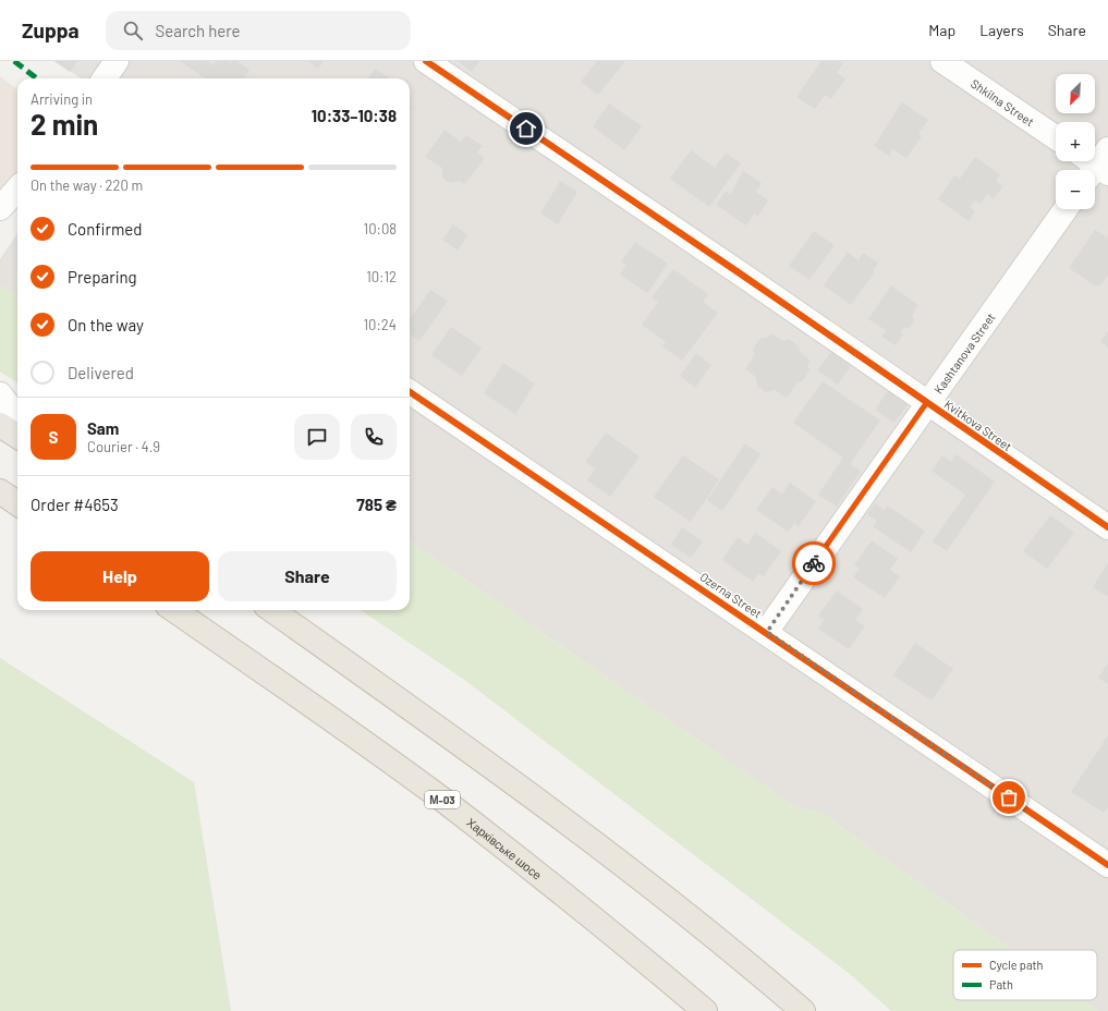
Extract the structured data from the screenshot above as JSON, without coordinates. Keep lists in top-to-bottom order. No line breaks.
{"streets":{"highway":["М-03","Харківське шосе"],"street":["Shkilna Street","Kashtanova Street","Kvitkova Street","Ozerna Street"]},"crossings":[["Kashtanova Street","Kvitkova Street"],["Kashtanova Street","Ozerna Street"]],"legend":["Cycle path","Path"],"north":"bottom left","page":{"header":"Zuppa","search":"Search here","nav":["Map","Layers","Share"],"map_buttons":["+","−"],"heading":["2 min","Arriving in","10:33–10:38"],"panel":["Sam","Courier · 4.9","Order #4653","785 ₴"],"bar":"On the way · 220 m","list":[["Confirmed","10:08"],["Preparing","10:12"],["On the way","10:24"],"Delivered"],"round":"S","buttons":["Help","Share"]}}
